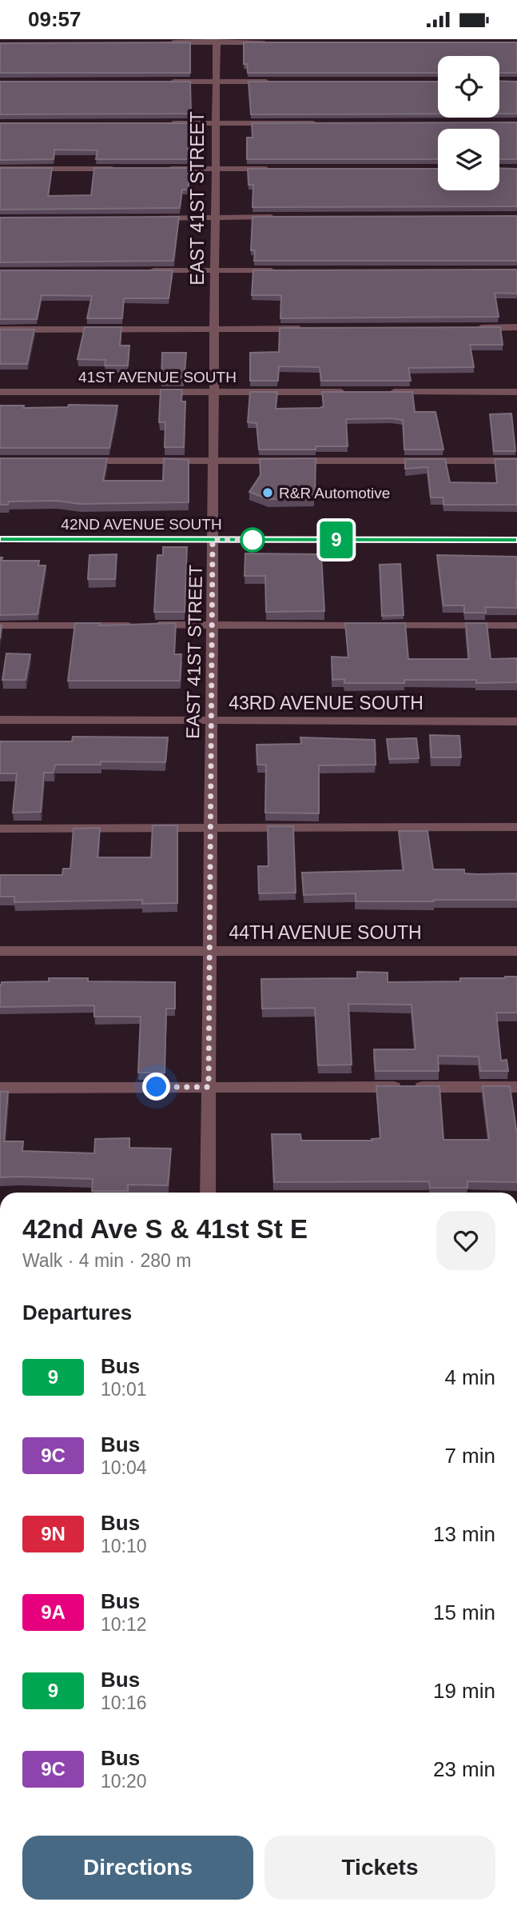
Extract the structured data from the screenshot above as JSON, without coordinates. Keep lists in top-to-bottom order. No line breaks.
{"streets":{"street":["EAST 41ST STREET","41ST AVENUE SOUTH","42ND AVENUE SOUTH","43RD AVENUE SOUTH","44TH AVENUE SOUTH"]},"crossings":[["EAST 41ST STREET","41ST AVENUE SOUTH"],["EAST 41ST STREET","42ND AVENUE SOUTH"],["EAST 41ST STREET","43RD AVENUE SOUTH"],["EAST 41ST STREET","44TH AVENUE SOUTH"]],"places":["R&R Automotive"],"lines":["bus line 9"],"page":{"status":"09:57","on_map":"9","heading":[["42nd Ave S & 41st St E","Walk · 4 min · 280 m"],"Departures"],"list":[{"mark":"9","name":"Bus","note":"10:01","value":"4 min"},{"mark":"9C","name":"Bus","note":"10:04","value":"7 min"},{"mark":"9N","name":"Bus","note":"10:10","value":"13 min"},{"mark":"9A","name":"Bus","note":"10:12","value":"15 min"},{"mark":"9","name":"Bus","note":"10:16","value":"19 min"},{"mark":"9C","name":"Bus","note":"10:20","value":"23 min"}],"buttons":["Directions","Tickets"]}}
